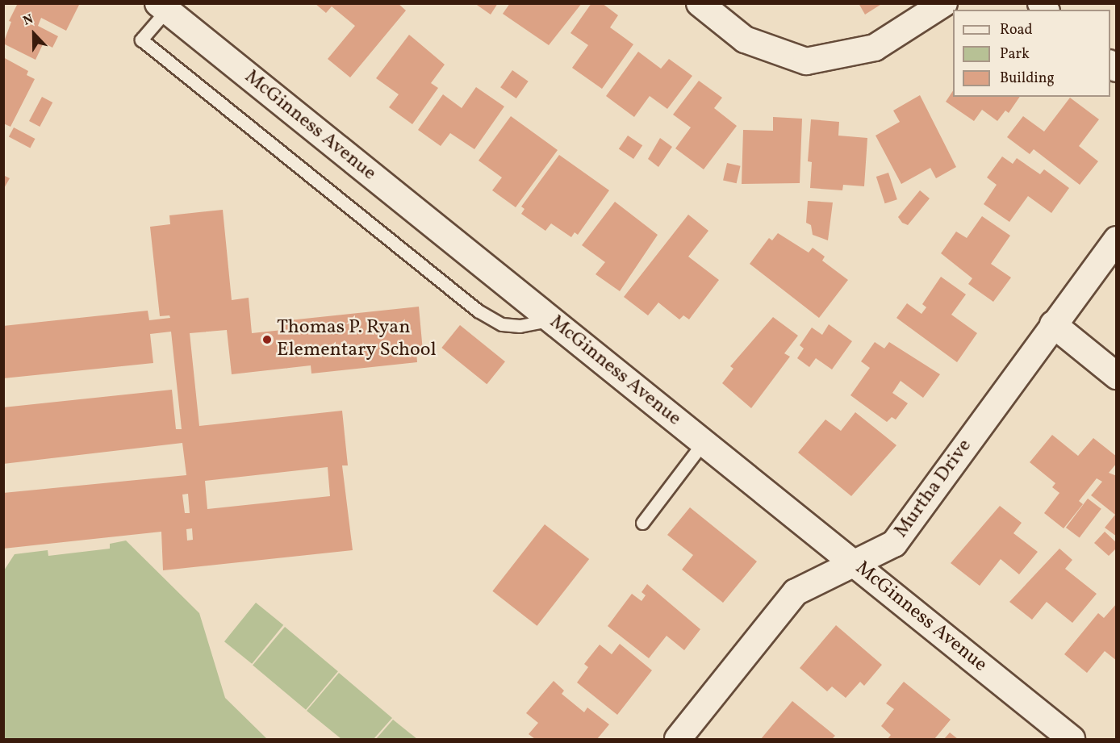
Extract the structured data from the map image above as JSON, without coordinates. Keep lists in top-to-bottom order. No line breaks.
{"streets":{"street":["McGinness Avenue","Murtha Drive"]},"crossings":[["McGinness Avenue","Murtha Drive"]],"places":["Thomas P. Ryan Elementary School"],"legend":["Road","Park","Building"],"north":"top"}
